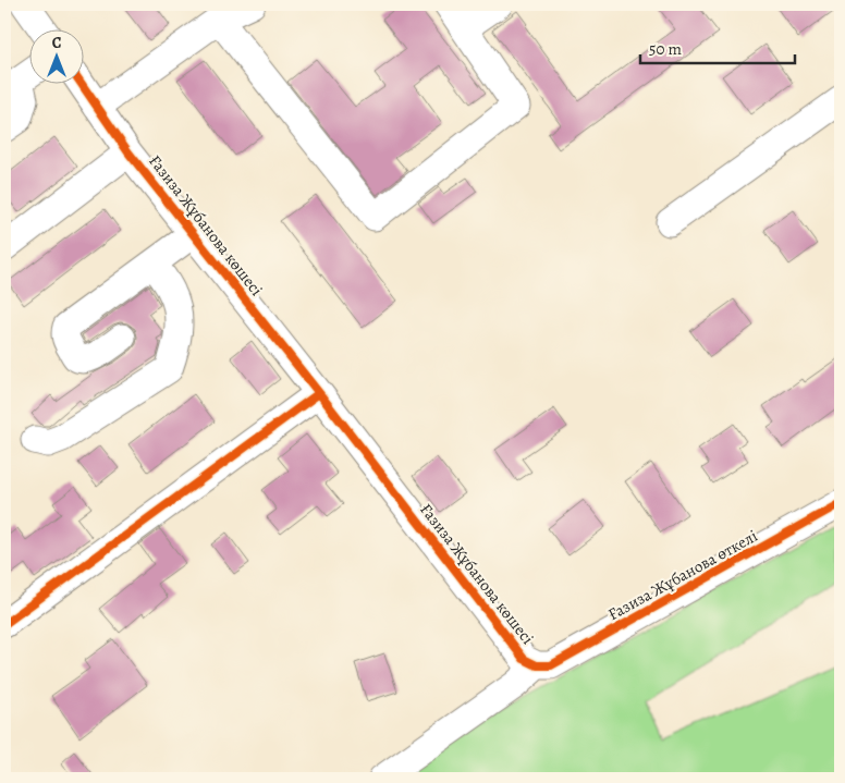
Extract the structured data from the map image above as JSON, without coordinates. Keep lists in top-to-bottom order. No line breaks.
{"streets":{"street":["Ғазиза Жұбанова көшесі","Ғазиза Жұбанова өткелі"]},"crossings":[["Ғазиза Жұбанова көшесі","Ғазиза Жұбанова өткелі"]],"scale_bar":"50 m","north":"top"}
